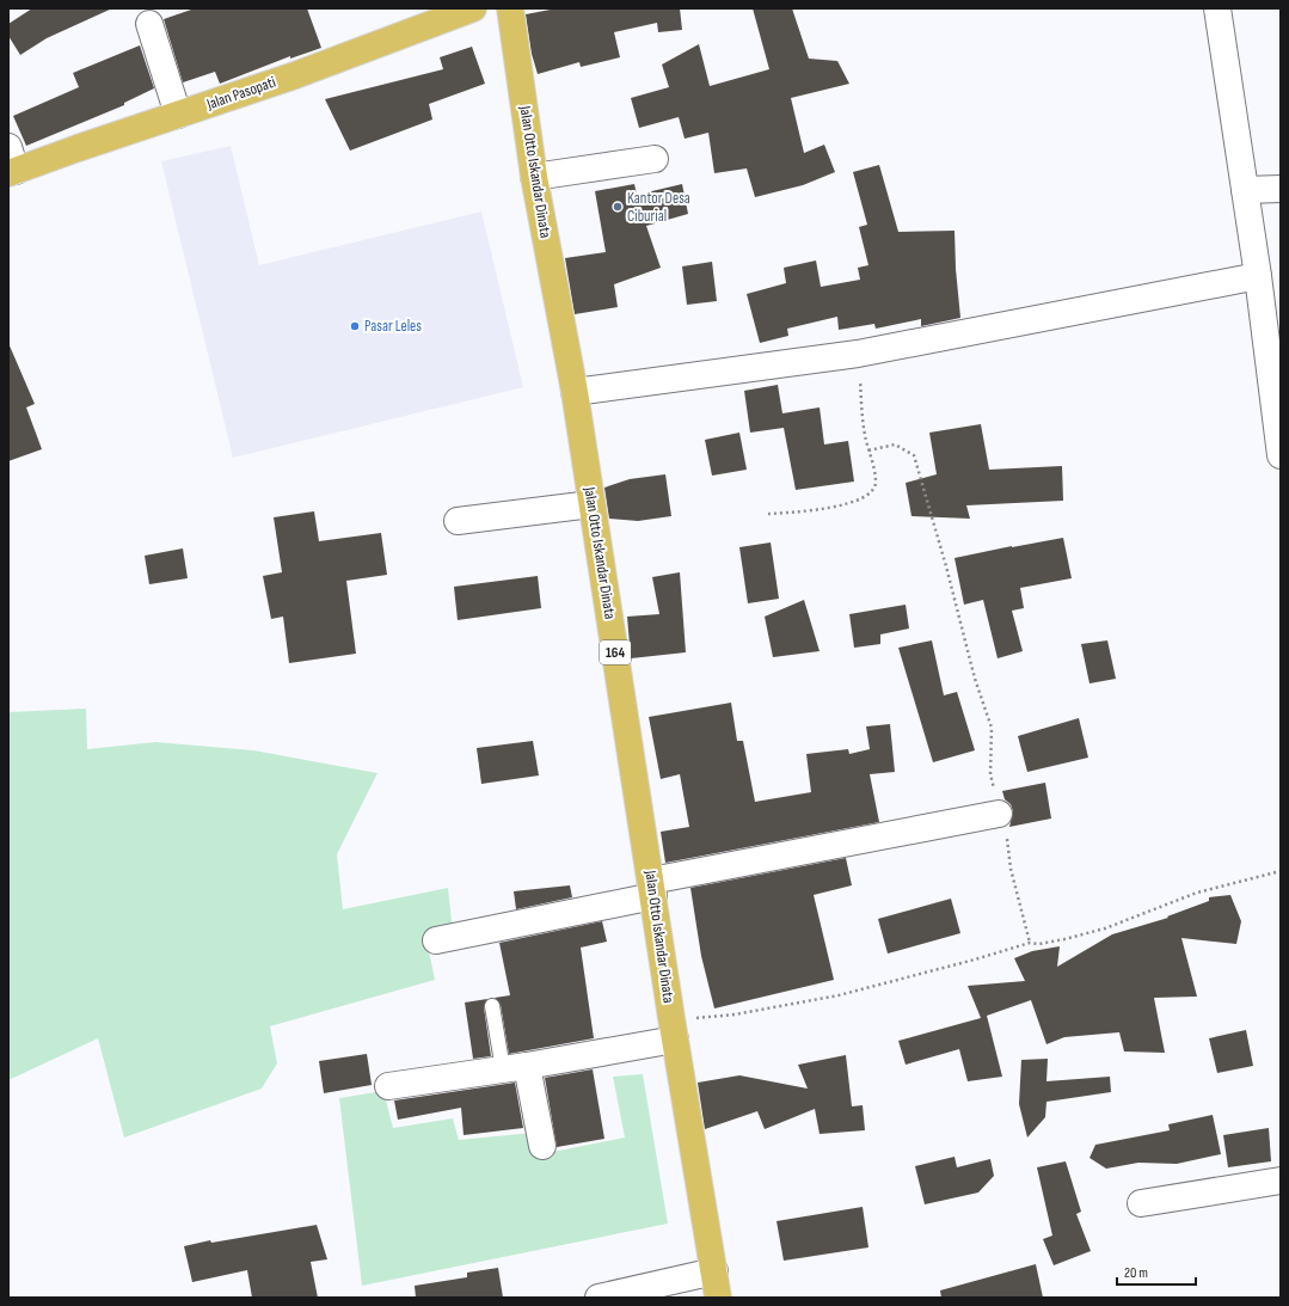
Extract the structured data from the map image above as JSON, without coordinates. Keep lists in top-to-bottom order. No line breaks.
{"streets":{"main road":["Jalan Pasopati","Jalan Otto Iskandar Dinata","164"]},"places":["Kantor Desa Ciburial","Pasar Leles"],"scale_bar":"20 m"}
